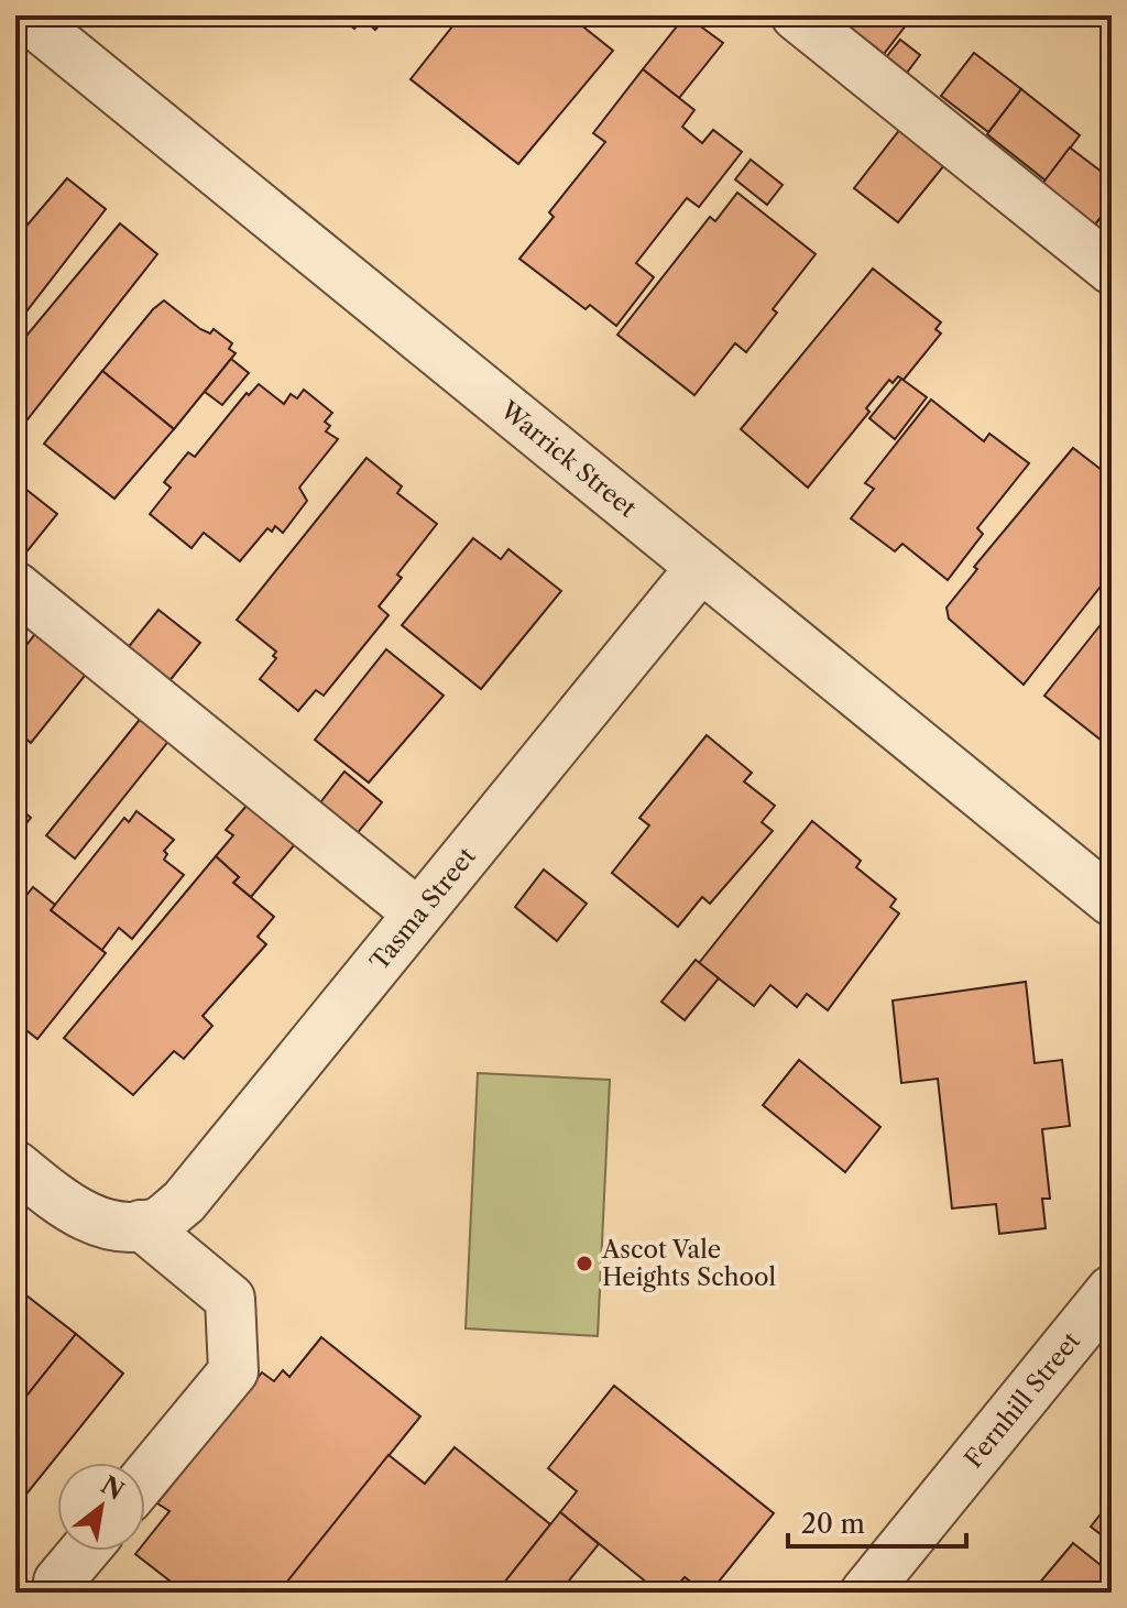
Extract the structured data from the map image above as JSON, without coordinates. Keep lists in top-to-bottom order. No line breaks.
{"streets":{"street":["Warrick Street","Tasma Street","Fernhill Street"]},"crossings":[["Warrick Street","Tasma Street"]],"places":["Ascot Vale Heights School"],"scale_bar":"20 m","north":"top right"}
